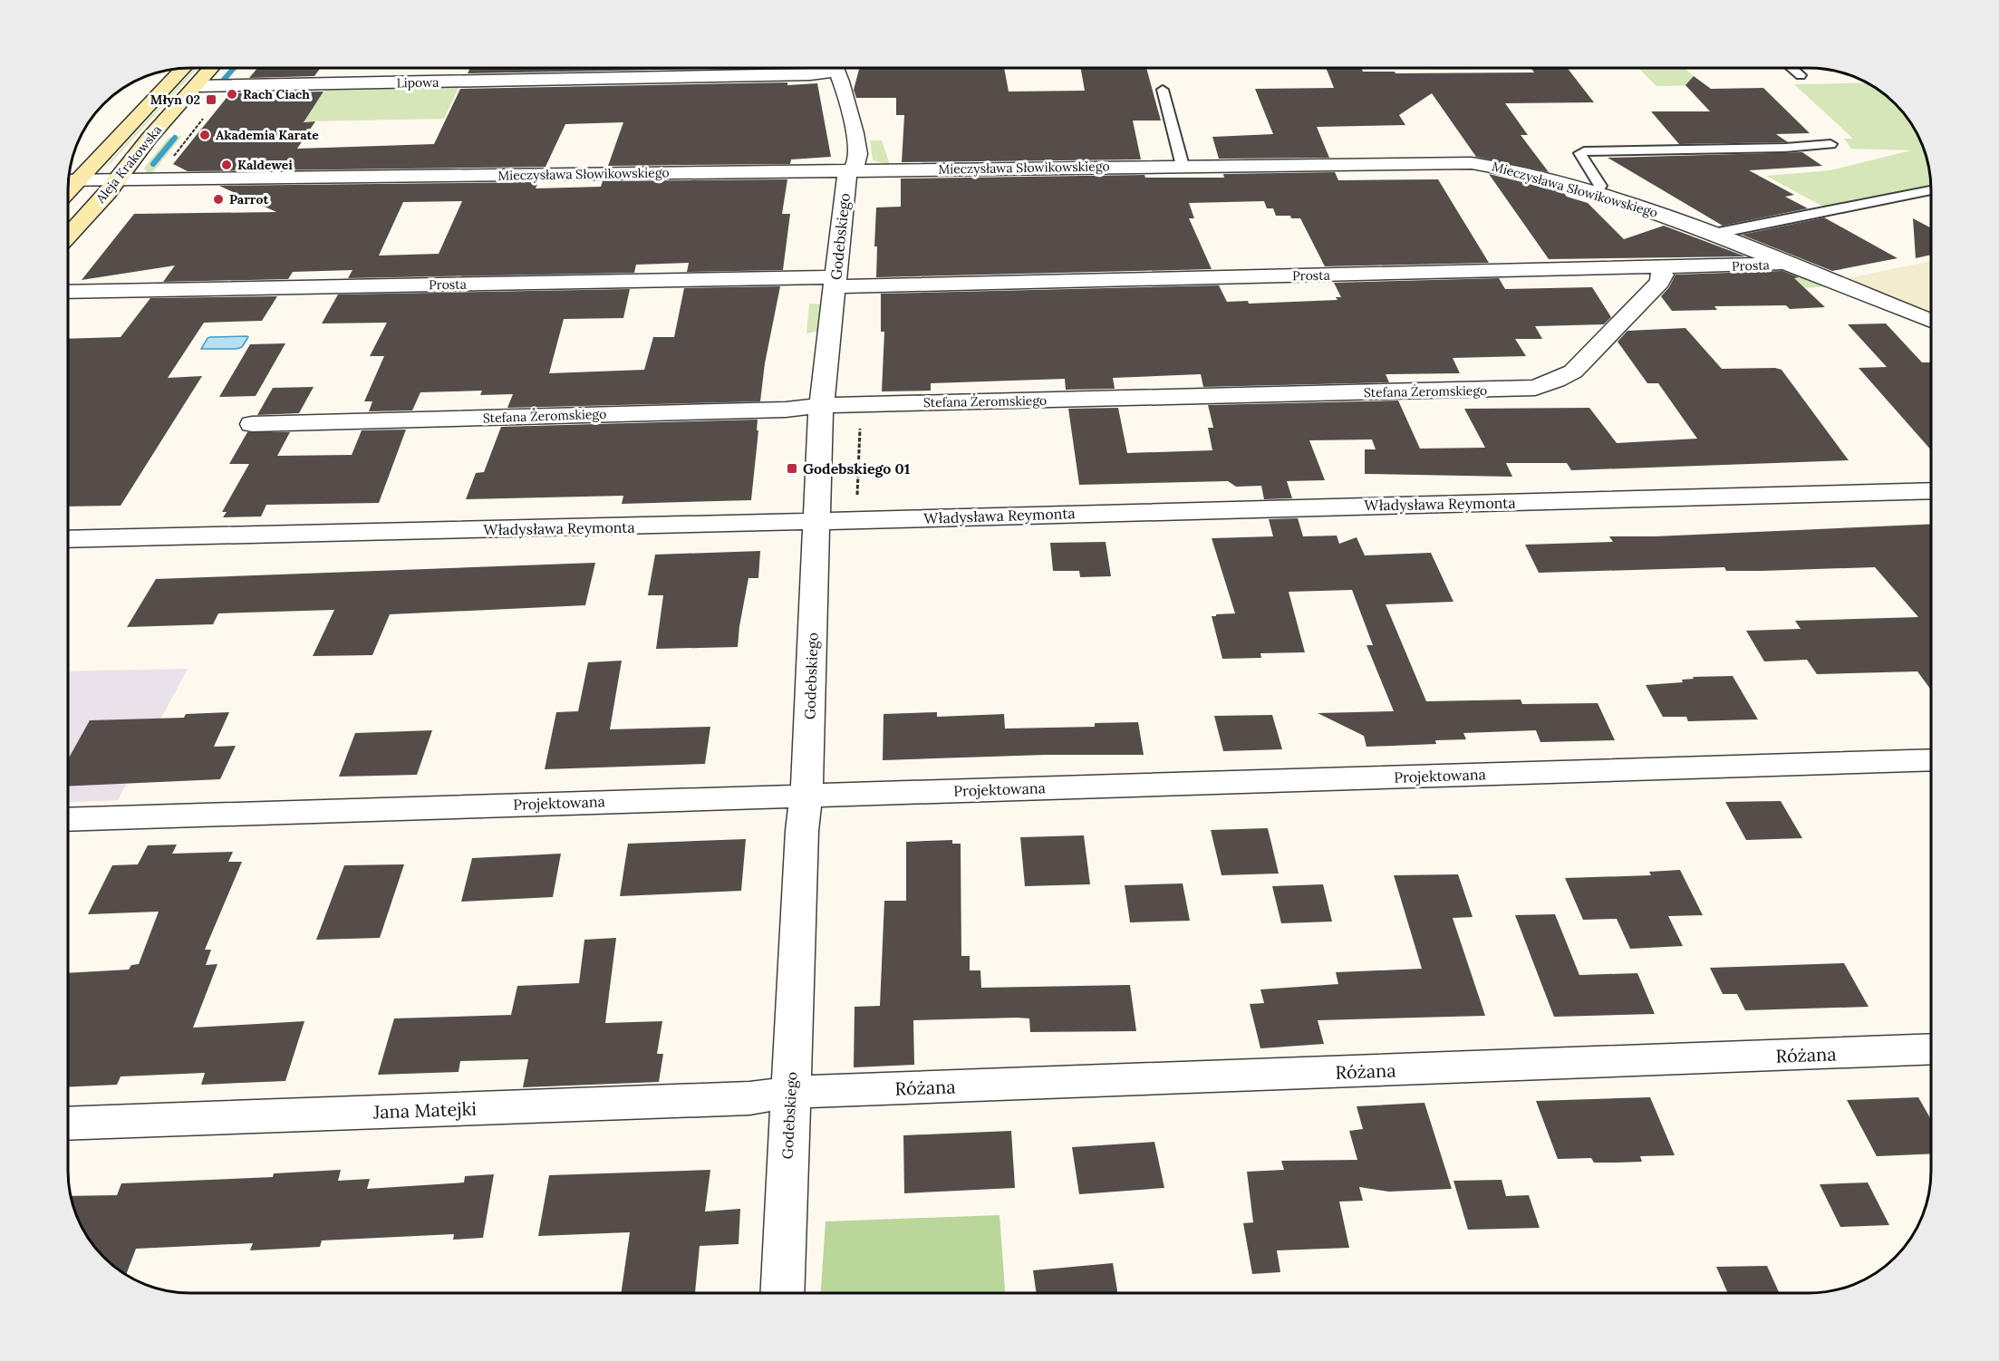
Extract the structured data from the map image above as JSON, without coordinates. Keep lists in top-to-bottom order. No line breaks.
{"streets":{"main road":["Aleja Krakowska"],"street":["Lipowa","Mieczysława Słowikowskiego","Godebskiego","Prosta","Stefana Żeromskiego","Władysława Reymonta","Projektowana","Różana","Jana Matejki"]},"crossings":[["Lipowa","Aleja Krakowska"],["Aleja Krakowska","Mieczysława Słowikowskiego"],["Mieczysława Słowikowskiego","Godebskiego"],["Mieczysława Słowikowskiego","Prosta"],["Godebskiego","Prosta"],["Godebskiego","Stefana Żeromskiego"],["Godebskiego","Władysława Reymonta"],["Godebskiego","Projektowana"],["Godebskiego","Różana"],["Godebskiego","Jana Matejki"],["Prosta","Stefana Żeromskiego"],["Różana","Jana Matejki"]],"places":{"other":["Rach Ciach","Akademia Karate","Kaldewei","Parrot"],"transit":["Młyn 02","Godebskiego 01"]}}
